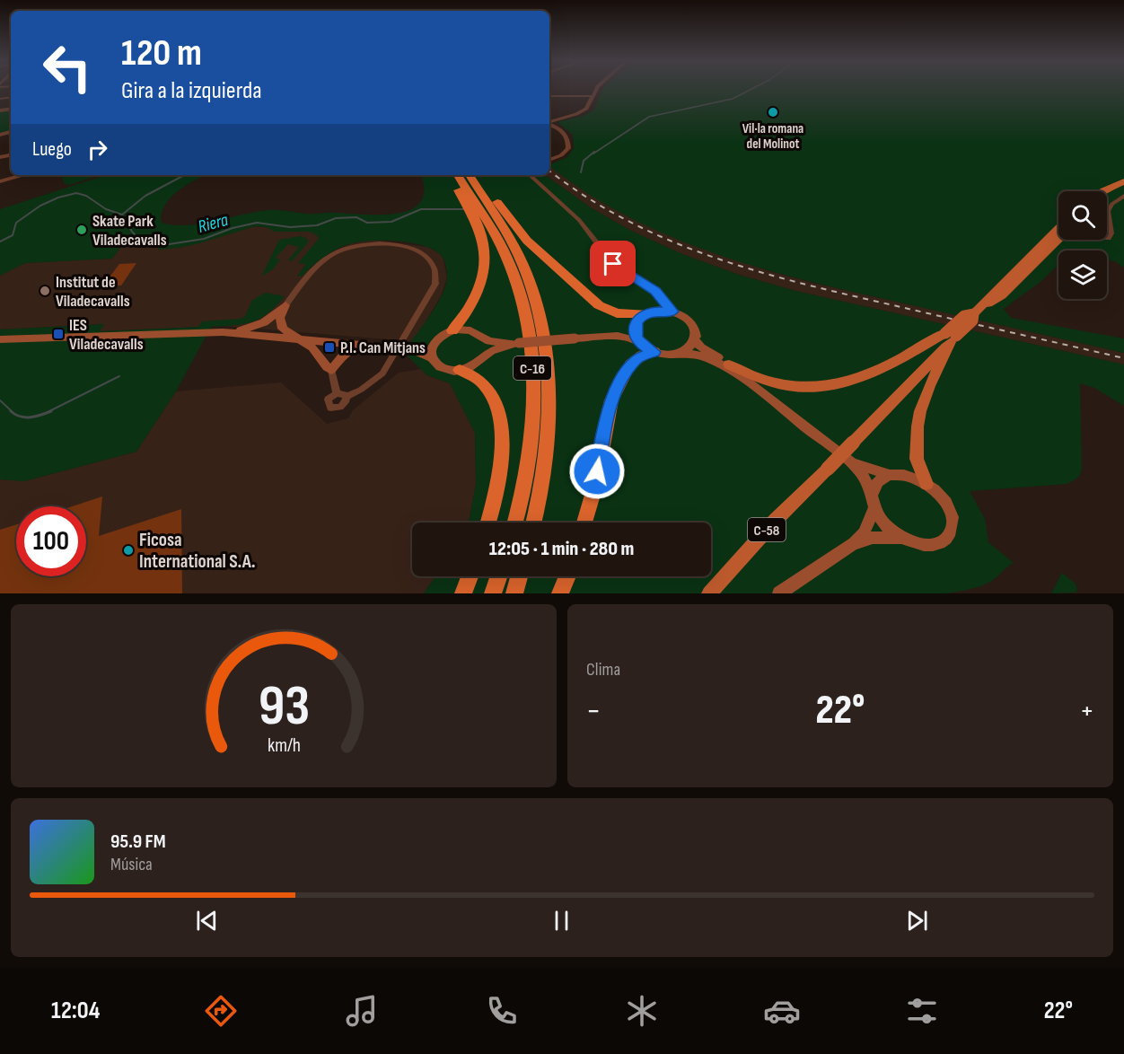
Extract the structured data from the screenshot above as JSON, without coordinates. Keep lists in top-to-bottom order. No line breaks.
{"streets":{"highway":["C-16"],"main road":["C-58"]},"water":["Riera"],"places":{"other":["Vil·la romana del Molinot","Skate Park Viladecavalls","Institut de Viladecavalls","Ficosa International S.A."],"transit":["IES Viladecavalls","P.I. Can Mitjans"]},"page":{"turn":["120 m","Gira a la izquierda"],"then":"Luego","limit":"100","trip":"12:05 · 1 min · 280 m","tile":"Clima","heat":["−","22°","+"],"song":["95.9 FM","Música"],"tabs":["12:04","22°"],"gauge":["93","km/h"]}}
